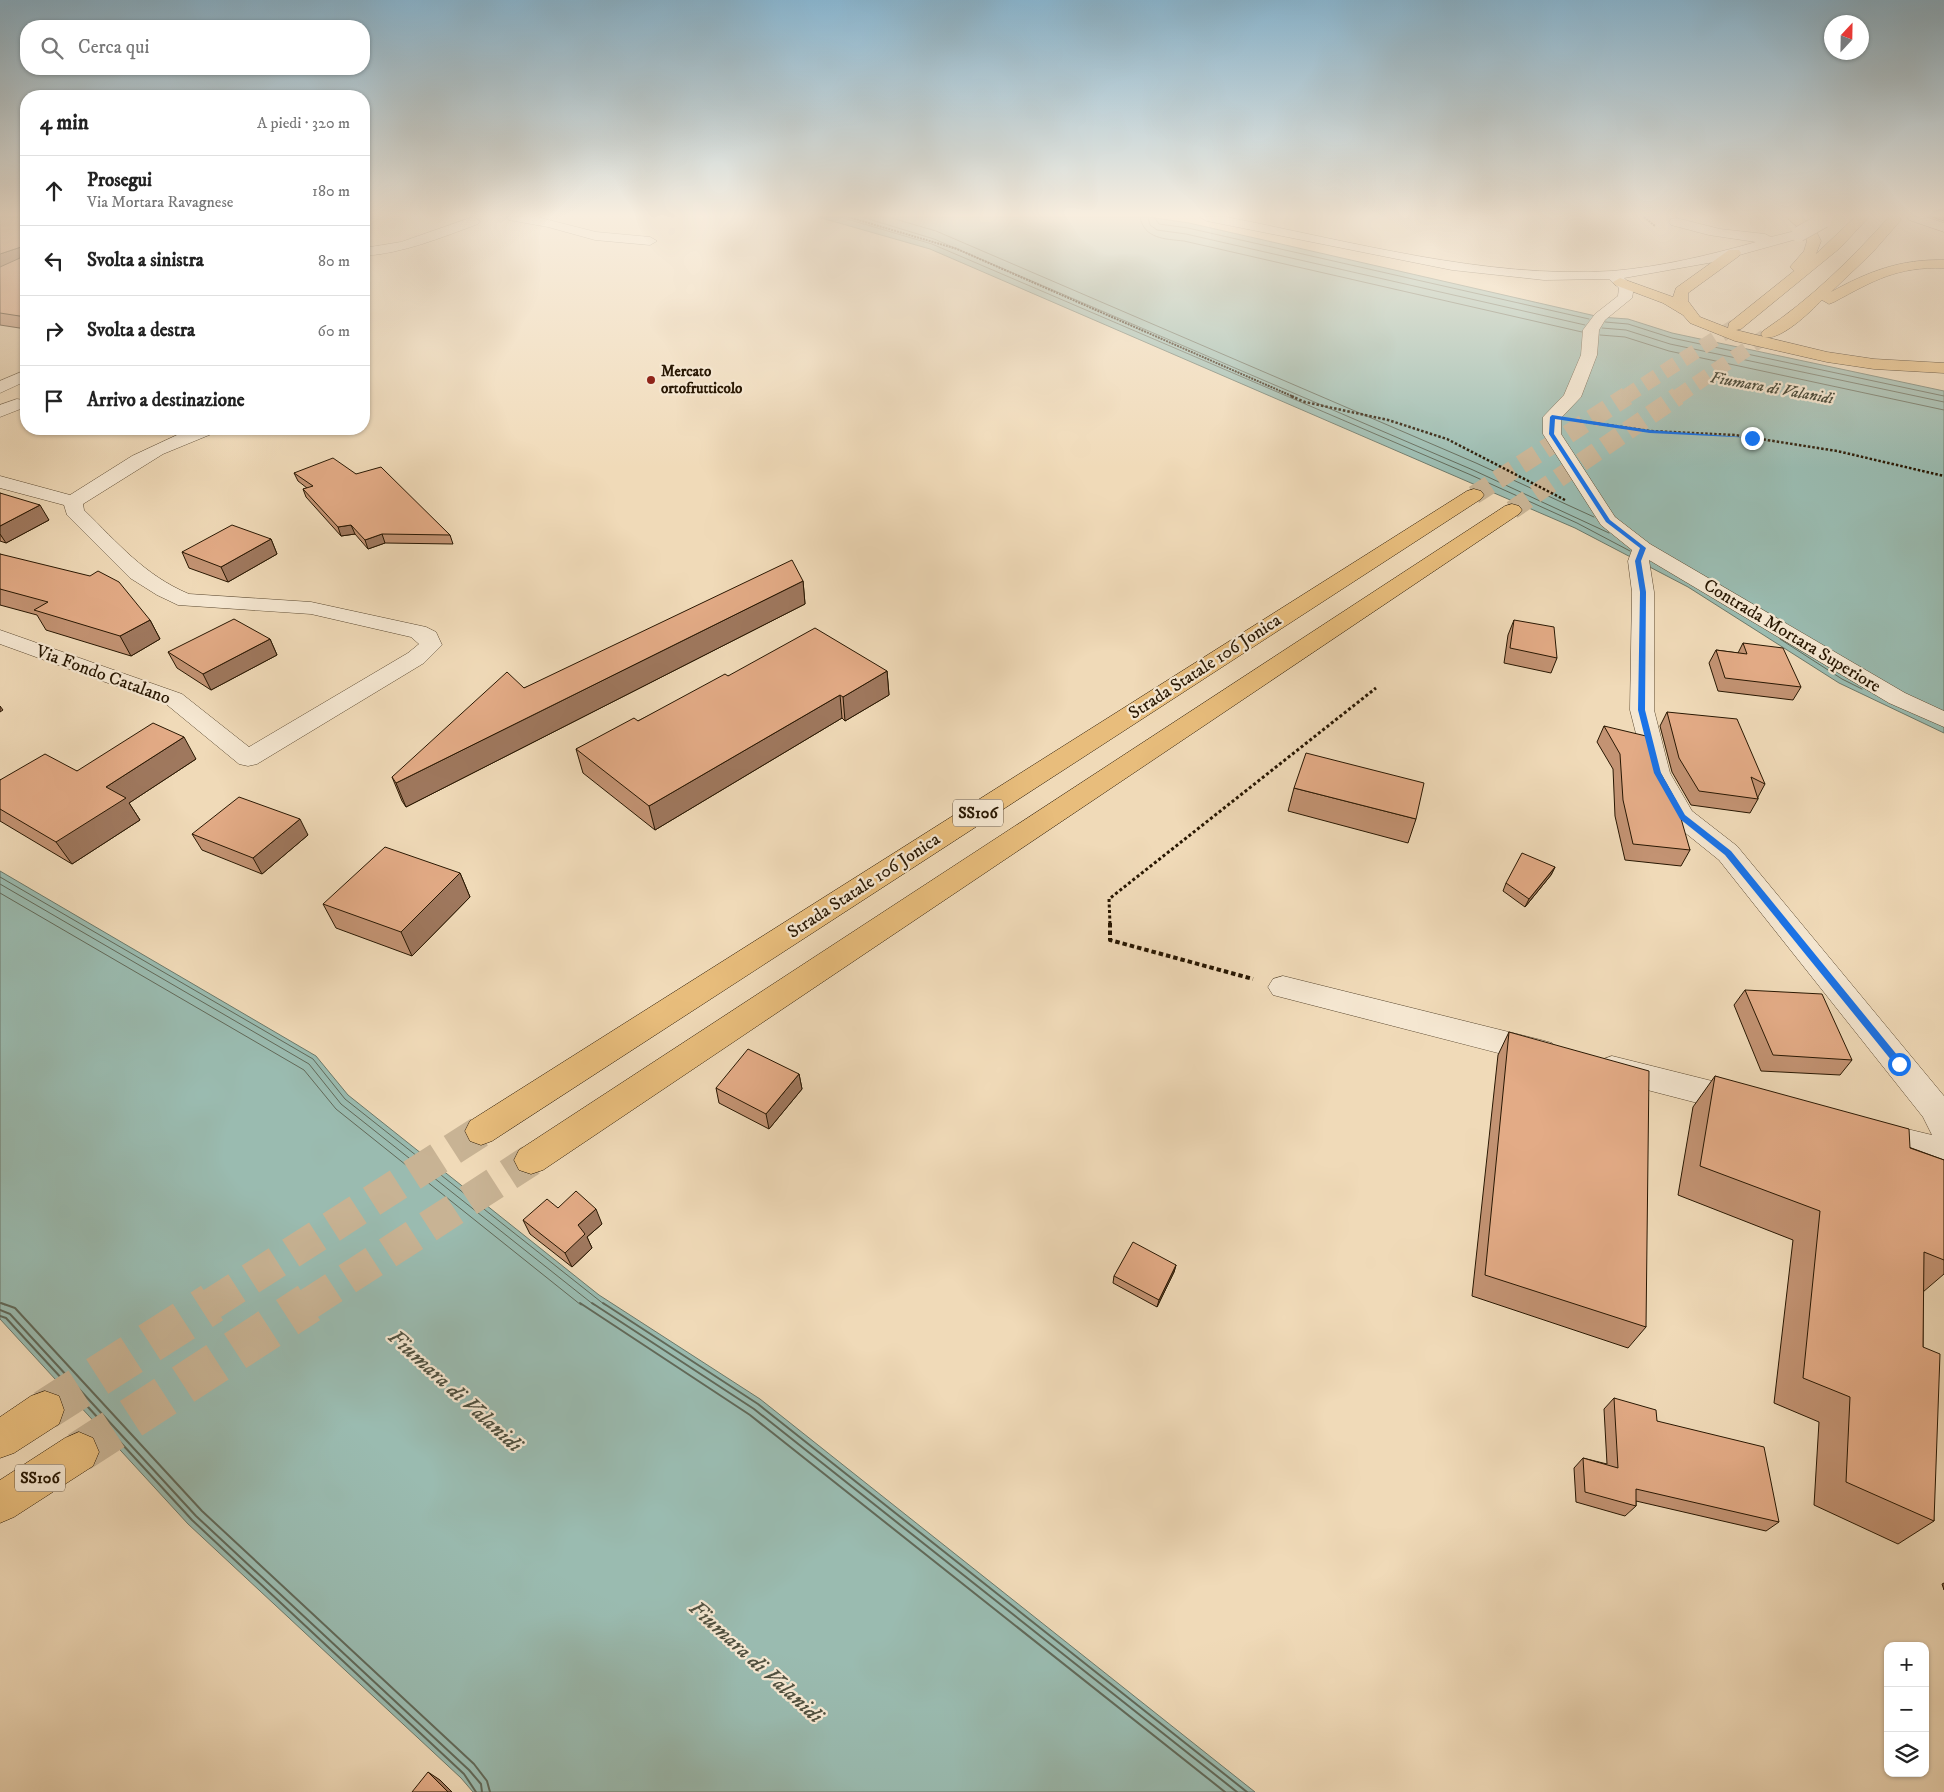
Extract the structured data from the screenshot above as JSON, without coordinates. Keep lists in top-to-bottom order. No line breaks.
{"streets":{"highway":["Strada Statale 106 Jonica","SS106"],"street":["Contrada Mortara Superiore","Via Fondo Catalano"]},"water":["Fiumara di Valanidi"],"places":["Mercato ortofrutticolo"],"north":"top","page":{"search":"Cerca qui","heading":["4 min","A piedi · 320 m"],"list":[["Prosegui","Via Mortara Ravagnese","180 m"],["Svolta a sinistra","80 m"],["Svolta a destra","60 m"],"Arrivo a destinazione"],"map_buttons":["+","−"]}}
